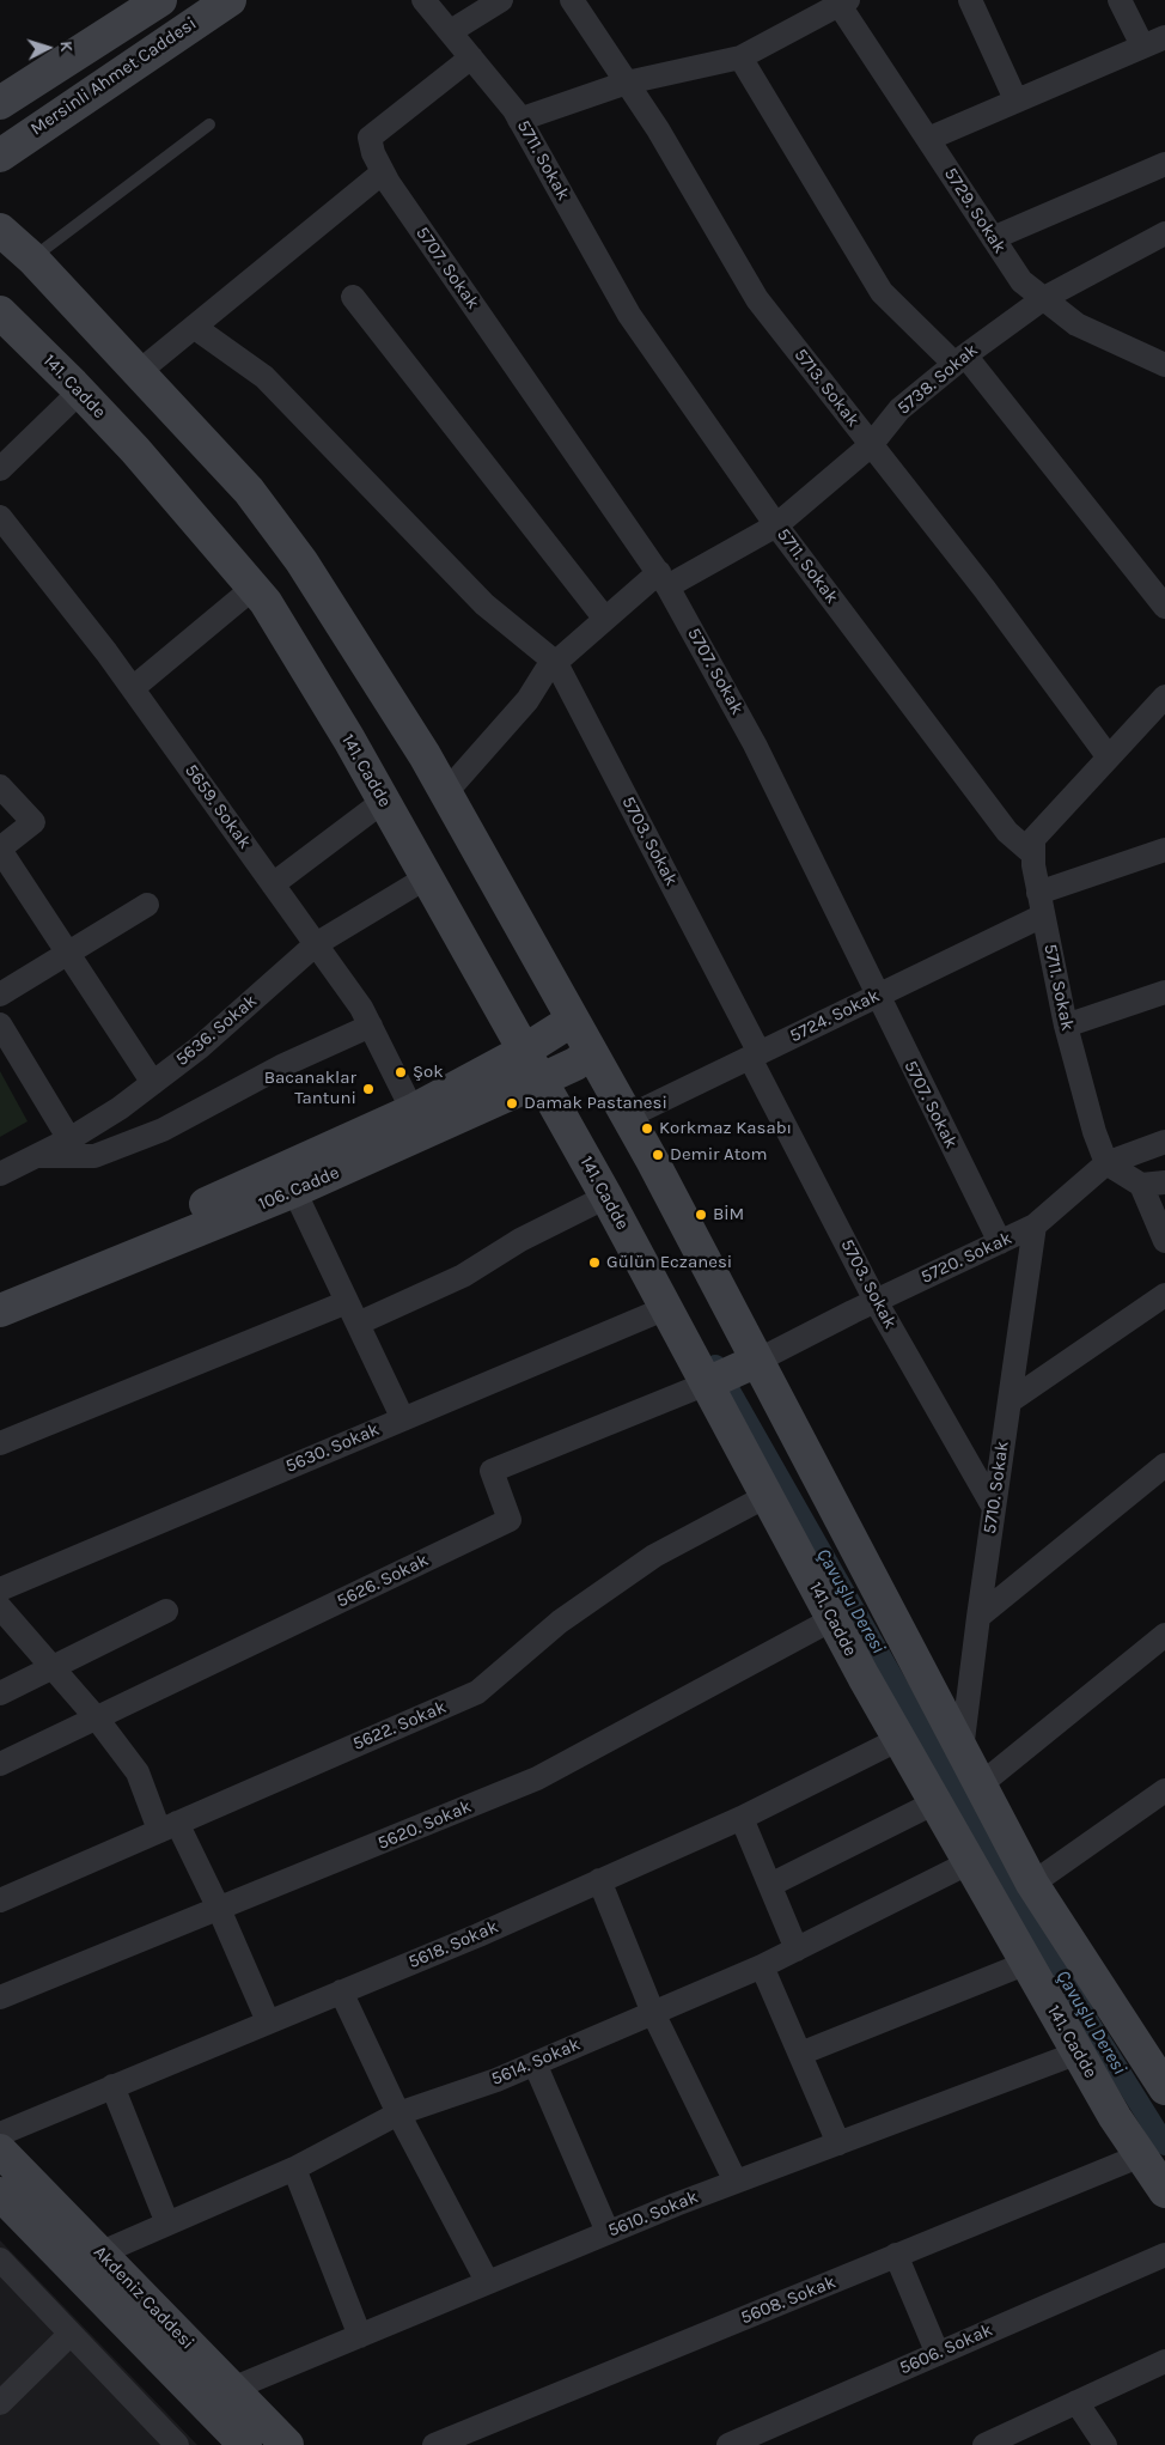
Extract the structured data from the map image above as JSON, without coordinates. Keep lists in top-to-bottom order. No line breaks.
{"streets":{"street":["Mersinli Ahmet Caddesi","5711. Sokak","5729. Sokak","5707. Sokak","5738. Sokak","141. Cadde","5713. Sokak","5659. Sokak","5703. Sokak","5724. Sokak","5636. Sokak","106. Cadde","5720. Sokak","5630. Sokak","5710. Sokak","5626. Sokak","5622. Sokak","5620. Sokak","5618. Sokak","5614. Sokak","5610. Sokak","Akdeniz Caddesi","5608. Sokak","5606. Sokak"]},"crossings":[["5711. Sokak","5707. Sokak"],["5711. Sokak","5738. Sokak"],["5711. Sokak","5724. Sokak"],["5711. Sokak","5720. Sokak"],["5729. Sokak","5738. Sokak"],["5707. Sokak","5738. Sokak"],["5707. Sokak","5724. Sokak"],["5707. Sokak","5720. Sokak"],["5738. Sokak","5713. Sokak"],["5738. Sokak","5703. Sokak"],["141. Cadde","5636. Sokak"],["141. Cadde","106. Cadde"],["141. Cadde","5630. Sokak"],["141. Cadde","5626. Sokak"],["141. Cadde","5622. Sokak"],["141. Cadde","5620. Sokak"],["141. Cadde","5618. Sokak"],["141. Cadde","5614. Sokak"],["141. Cadde","5610. Sokak"],["141. Cadde","5608. Sokak"],["5659. Sokak","5636. Sokak"],["5659. Sokak","106. Cadde"],["5703. Sokak","5724. Sokak"],["5703. Sokak","5720. Sokak"],["5703. Sokak","5710. Sokak"],["5720. Sokak","5710. Sokak"],["5614. Sokak","Akdeniz Caddesi"],["5610. Sokak","Akdeniz Caddesi"]],"water":["Çavuşlu Deresi"],"places":["Şok","Bacanaklar Tantuni","Damak Pastanesi","Korkmaz Kasabı","Demir Atom","BİM","Gülün Eczanesi"],"north":"right"}
